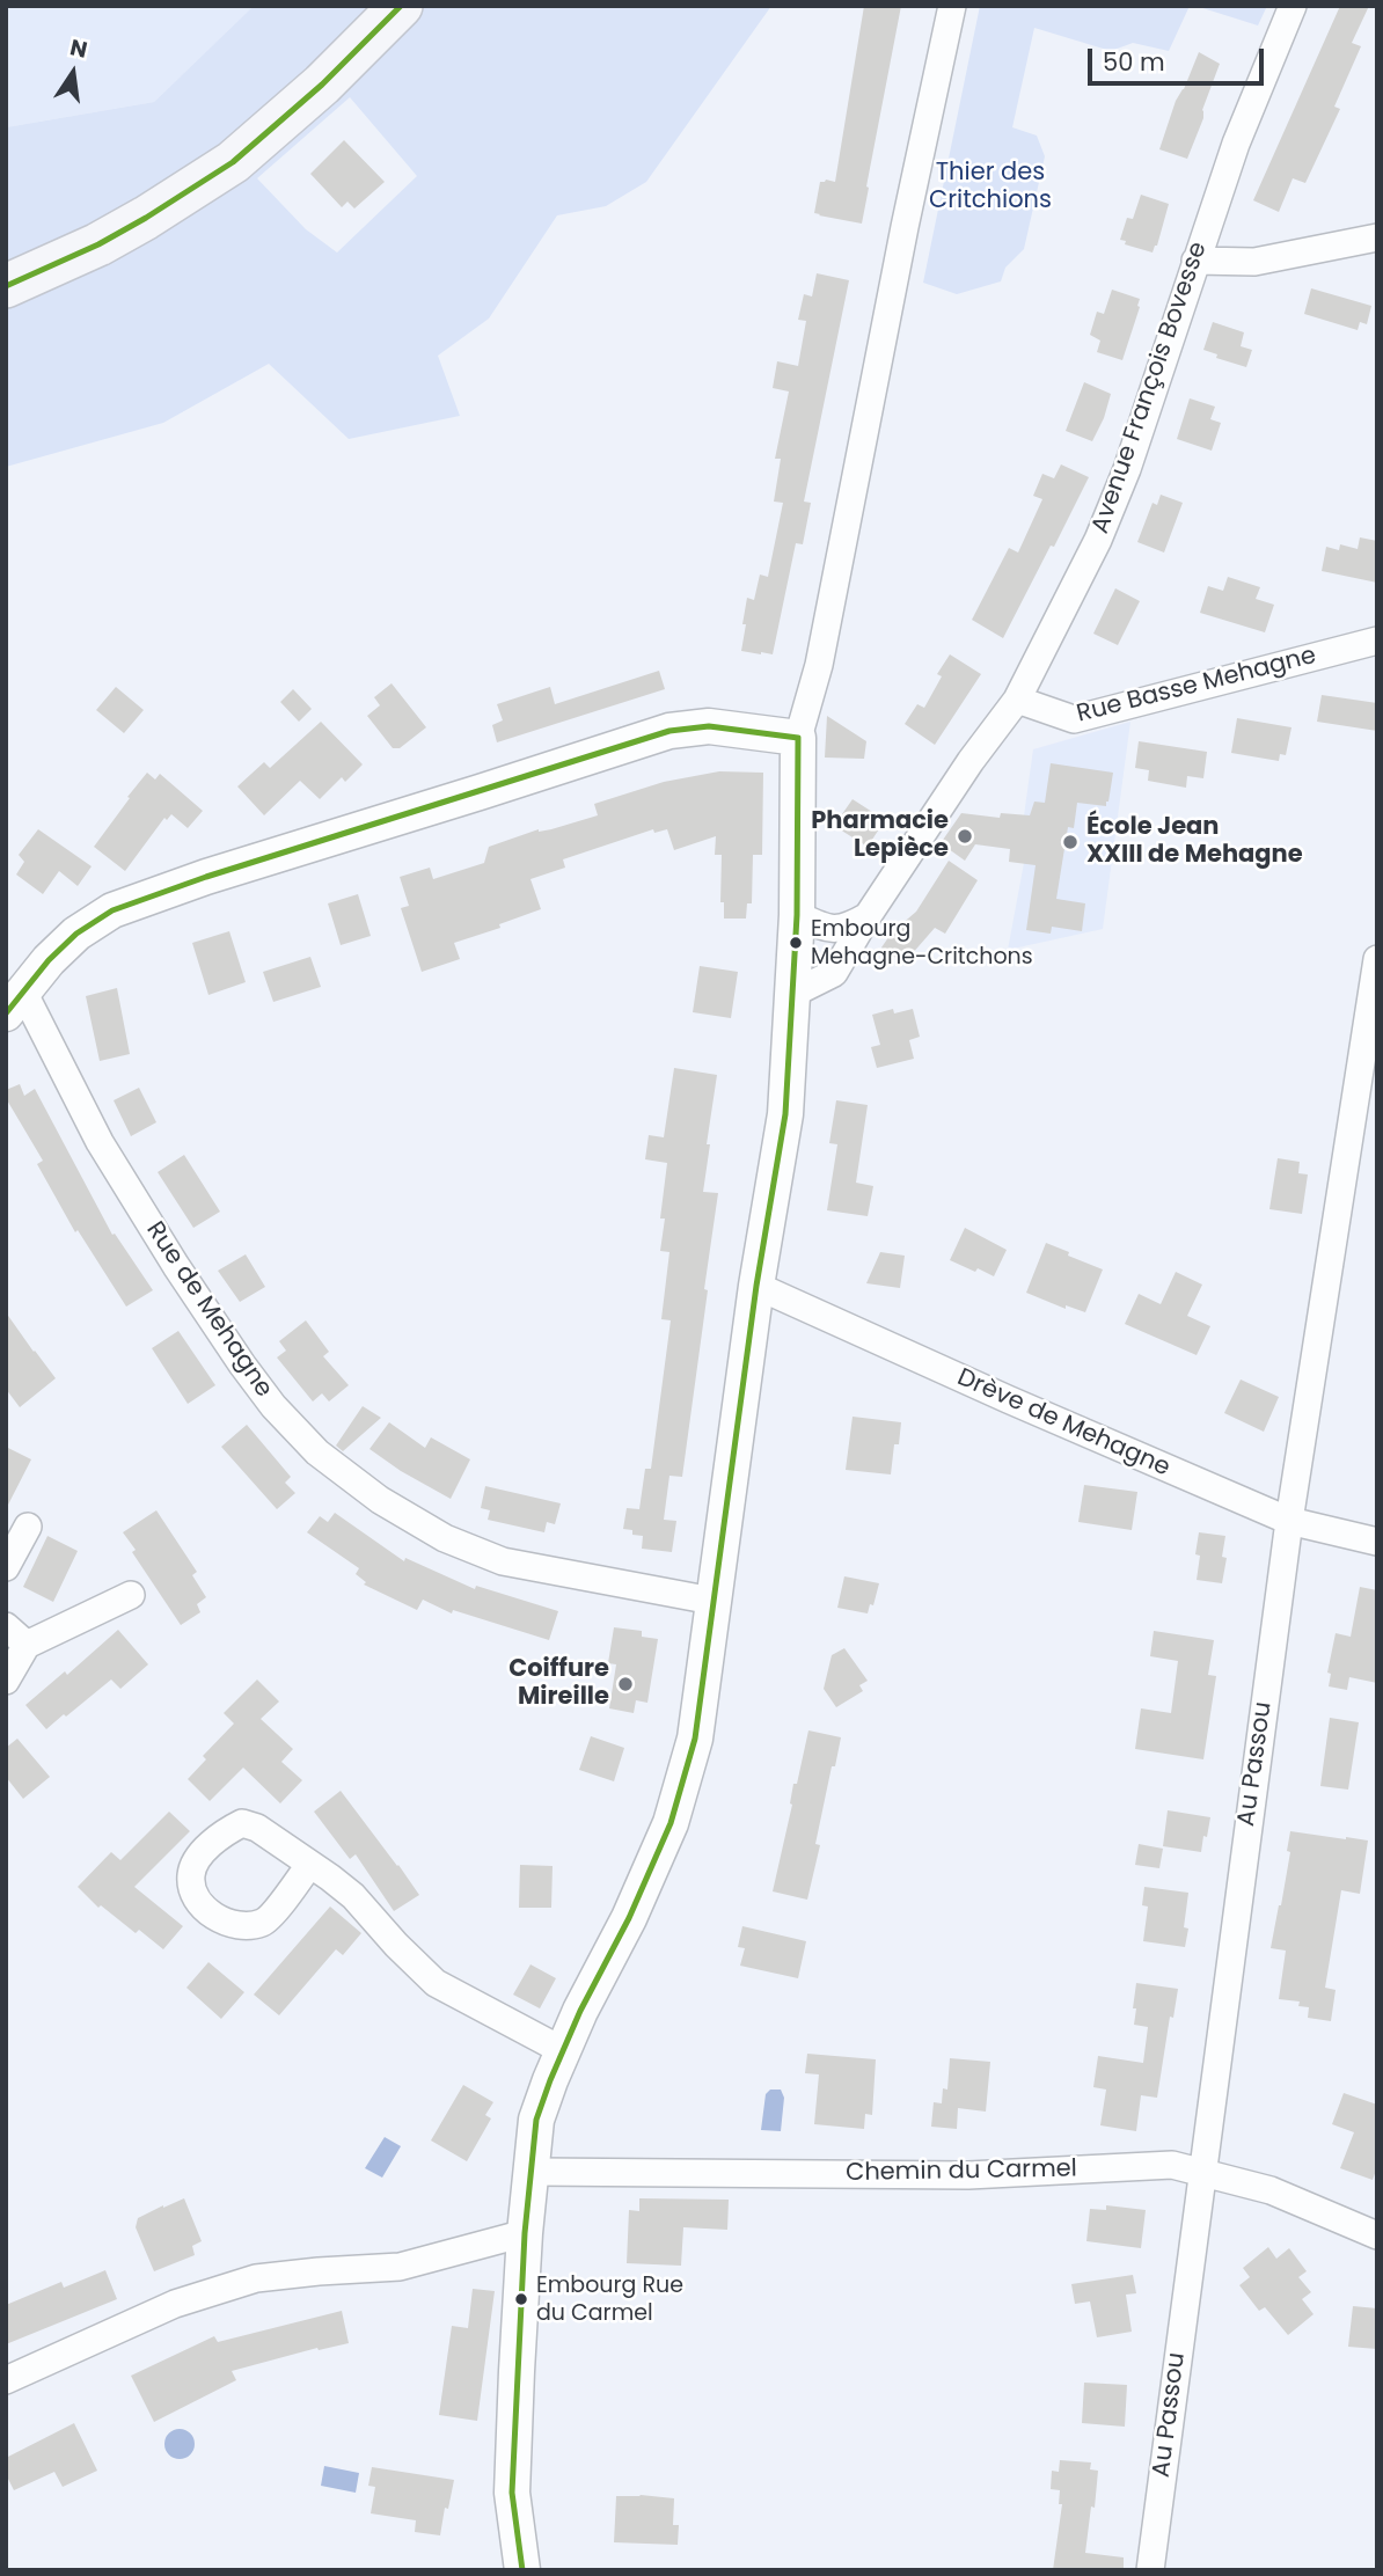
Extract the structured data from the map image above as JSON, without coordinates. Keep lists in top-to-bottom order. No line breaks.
{"streets":{"street":["Avenue François Bovesse","Rue Basse Mehagne","Rue de Mehagne","Drève de Mehagne","Au Passou","Chemin du Carmel"]},"crossings":[["Avenue François Bovesse","Rue Basse Mehagne"],["Drève de Mehagne","Au Passou"],["Au Passou","Chemin du Carmel"]],"parks":["Thier des Critchions"],"places":["Pharmacie Lepièce","École Jean XXIII de Mehagne","Embourg Mehagne-Critchons","Coiffure Mireille","Embourg Rue du Carmel"],"scale_bar":"50 m","north":"top"}
